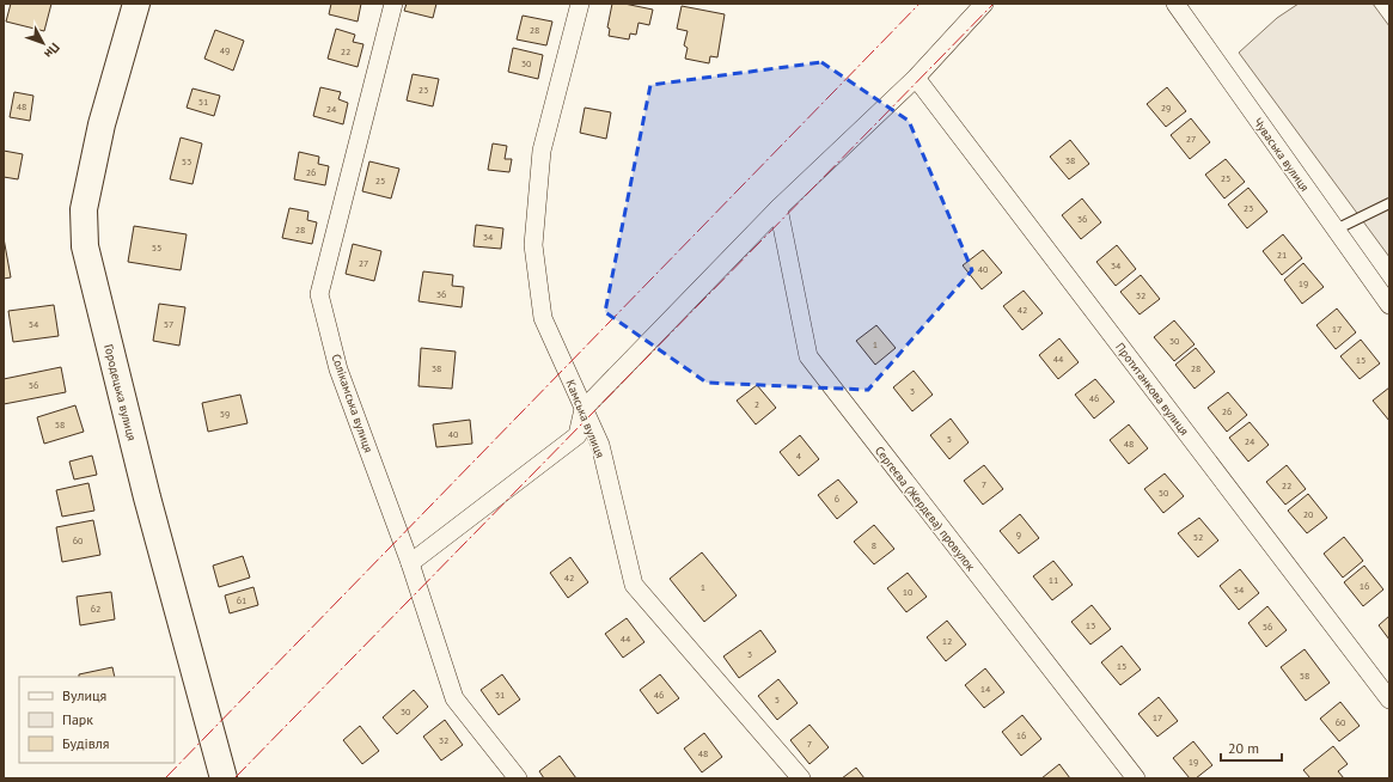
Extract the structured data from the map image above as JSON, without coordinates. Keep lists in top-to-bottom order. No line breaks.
{"streets":{"main road":["Городецька вулиця"],"street":["Чуваська вулиця","Протитанкова вулиця","Солікамська вулиця","Камська вулиця","Сергеєва (Жердєва) провулок"]},"house_numbers":["28","49","22","30","23","51","48","29","24","27","38","53","26","25","25","23","36","28","34","55","21","27","34","40","19","36","32","42","54","57","17","30","1","44","15","38","28","56","3","46","2","26","59","58","40","5","24","48","4","7","22","50","6","20","9","52","60","8","42","11","16","1","54","10","61","62","13","56","44","12","3","15","58","14","31","46","5","30","17","60","16","32","7","48","19"],"legend":["Вулиця","Парк","Будівля"],"scale_bar":"20 m","north":"bottom right"}
